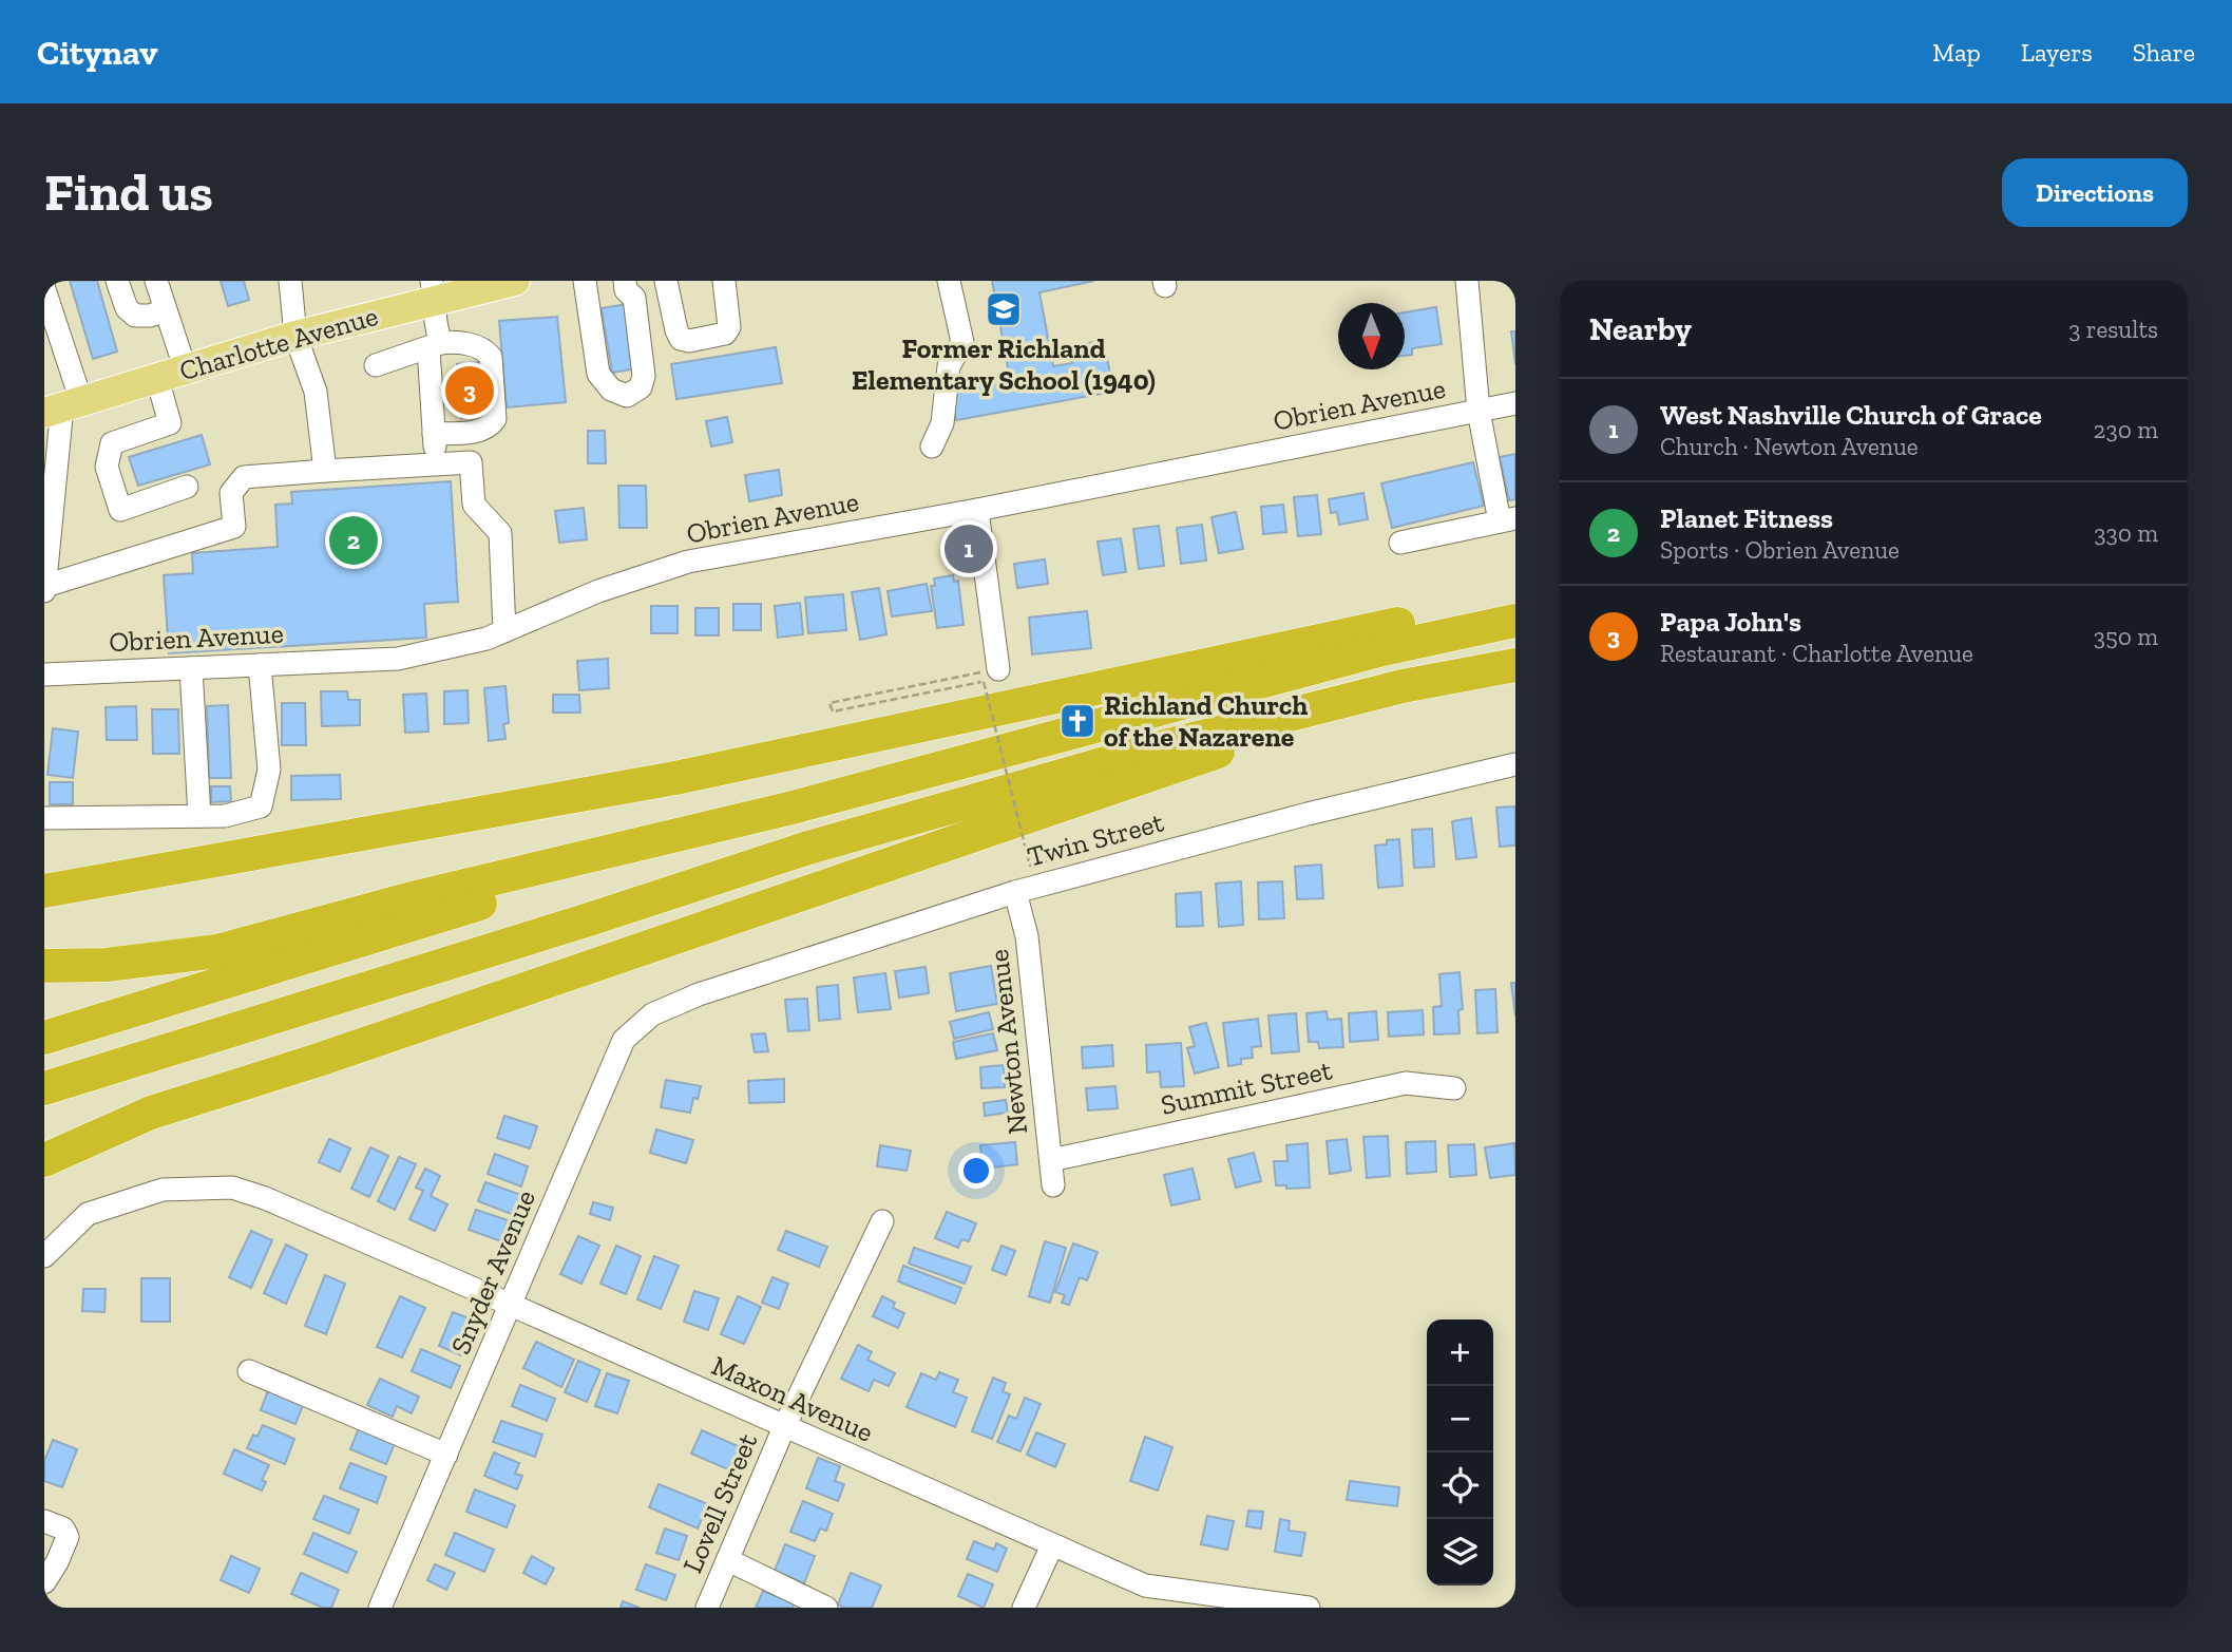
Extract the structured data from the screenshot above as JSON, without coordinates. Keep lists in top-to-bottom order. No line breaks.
{"streets":{"main road":["Charlotte Avenue"],"street":["Obrien Avenue","Twin Street","Newton Avenue","Summit Street","Snyder Avenue","Maxon Avenue","Lovell Street"]},"crossings":[["Twin Street","Newton Avenue"],["Twin Street","Snyder Avenue"],["Newton Avenue","Summit Street"],["Snyder Avenue","Maxon Avenue"],["Maxon Avenue","Lovell Street"]],"places":{"school or university":["Former Richland Elementary School (1940)"],"church":["Richland Church of the Nazarene"]},"north":"bottom","page":{"header":"Citynav","nav":["Map","Layers","Share"],"buttons":"Directions","title":"Find us","heading":["Nearby","3 results"],"pins":["3","2","1"],"list":[{"mark":"1","name":"West Nashville Church of Grace","note":"Church · Newton Avenue","value":"230 m"},{"mark":"2","name":"Planet Fitness","note":"Sports · Obrien Avenue","value":"330 m"},{"mark":"3","name":"Papa John's","note":"Restaurant · Charlotte Avenue","value":"350 m"}],"map_buttons":["+","−"]}}
